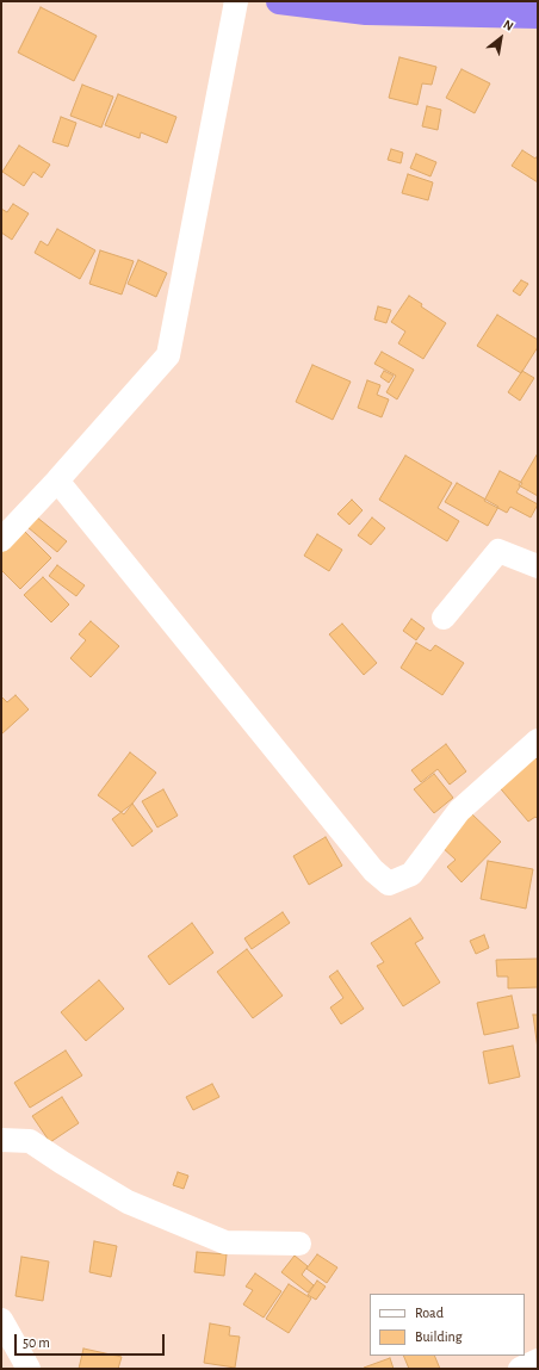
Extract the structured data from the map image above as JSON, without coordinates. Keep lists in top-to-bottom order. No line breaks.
{"legend":["Road","Building"],"scale_bar":"50 m","north":"top right"}
